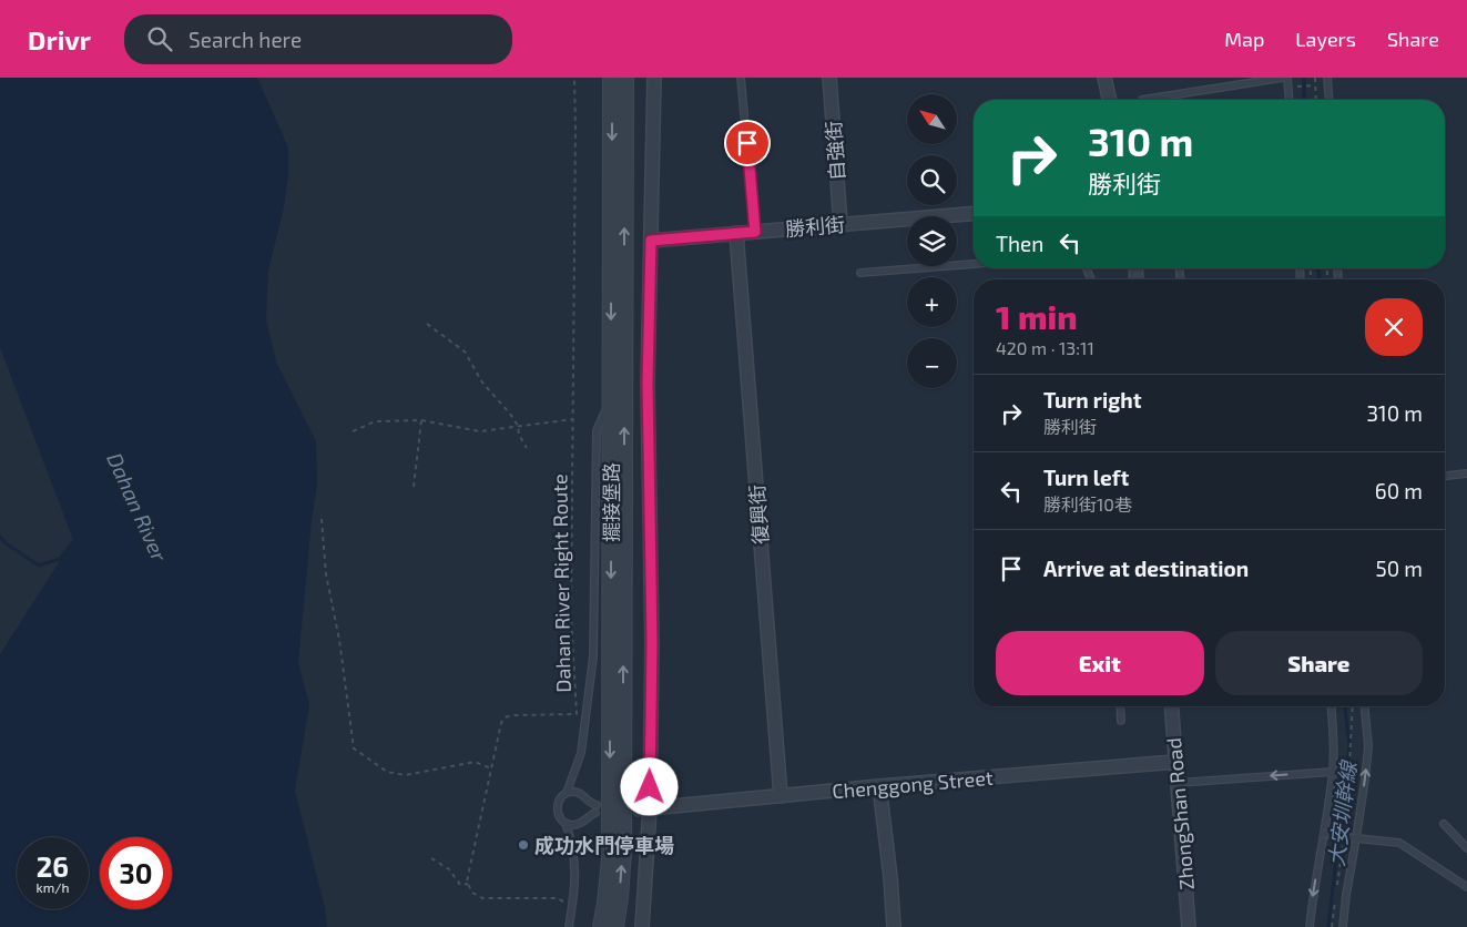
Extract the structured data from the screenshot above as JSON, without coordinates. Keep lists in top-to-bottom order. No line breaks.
{"streets":{"street":["自強街","勝利街","擺接堡路","復興街","Chenggong Street","ZhongShan Road"],"path":["Dahan River Right Route"]},"crossings":[["自強街","勝利街"],["勝利街","復興街"],["復興街","Chenggong Street"],["Chenggong Street","ZhongShan Road"]],"water":["Dahan River","大安圳幹線"],"places":["成功水門停車場"],"north":"top left","page":{"header":"Drivr","search":"Search here","nav":["Map","Layers","Share"],"map_buttons":["+","−"],"turn":["310 m","勝利街"],"then":"Then","heading":["1 min","420 m · 13:11"],"list":[{"name":"Turn right","note":"勝利街","value":"310 m"},{"name":"Turn left","note":"勝利街10巷","value":"60 m"},{"name":"Arrive at destination","value":"50 m"}],"buttons":["Exit","Share"],"speed":"26 km/h","limit":"30"}}
